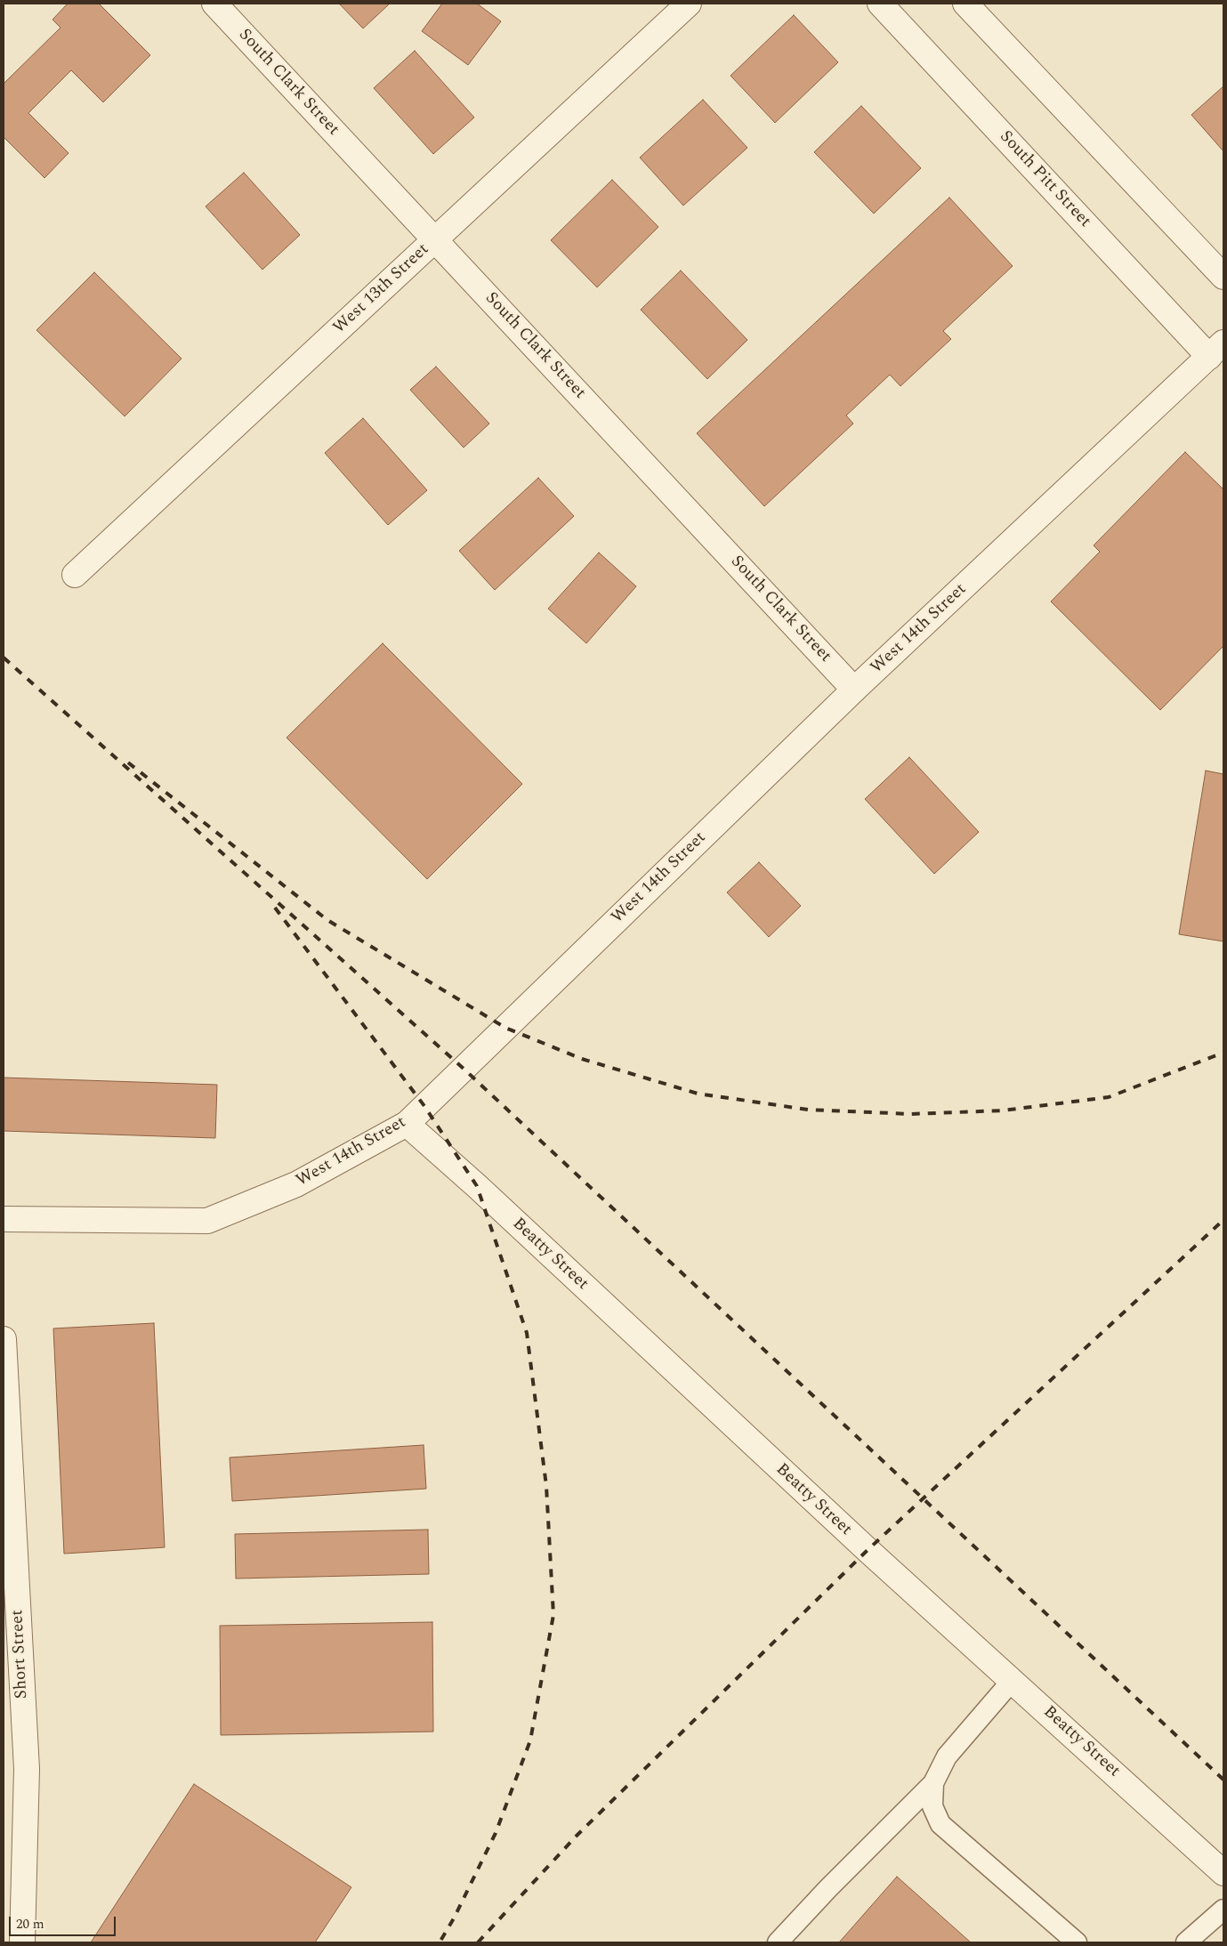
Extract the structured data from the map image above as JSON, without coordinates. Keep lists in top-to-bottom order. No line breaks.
{"streets":{"street":["South Clark Street","South Pitt Street","West 13th Street","West 14th Street","Beatty Street","Short Street"]},"crossings":[["South Clark Street","West 13th Street"],["South Clark Street","West 14th Street"],["South Pitt Street","West 14th Street"],["West 14th Street","Beatty Street"]],"scale_bar":"20 m"}
